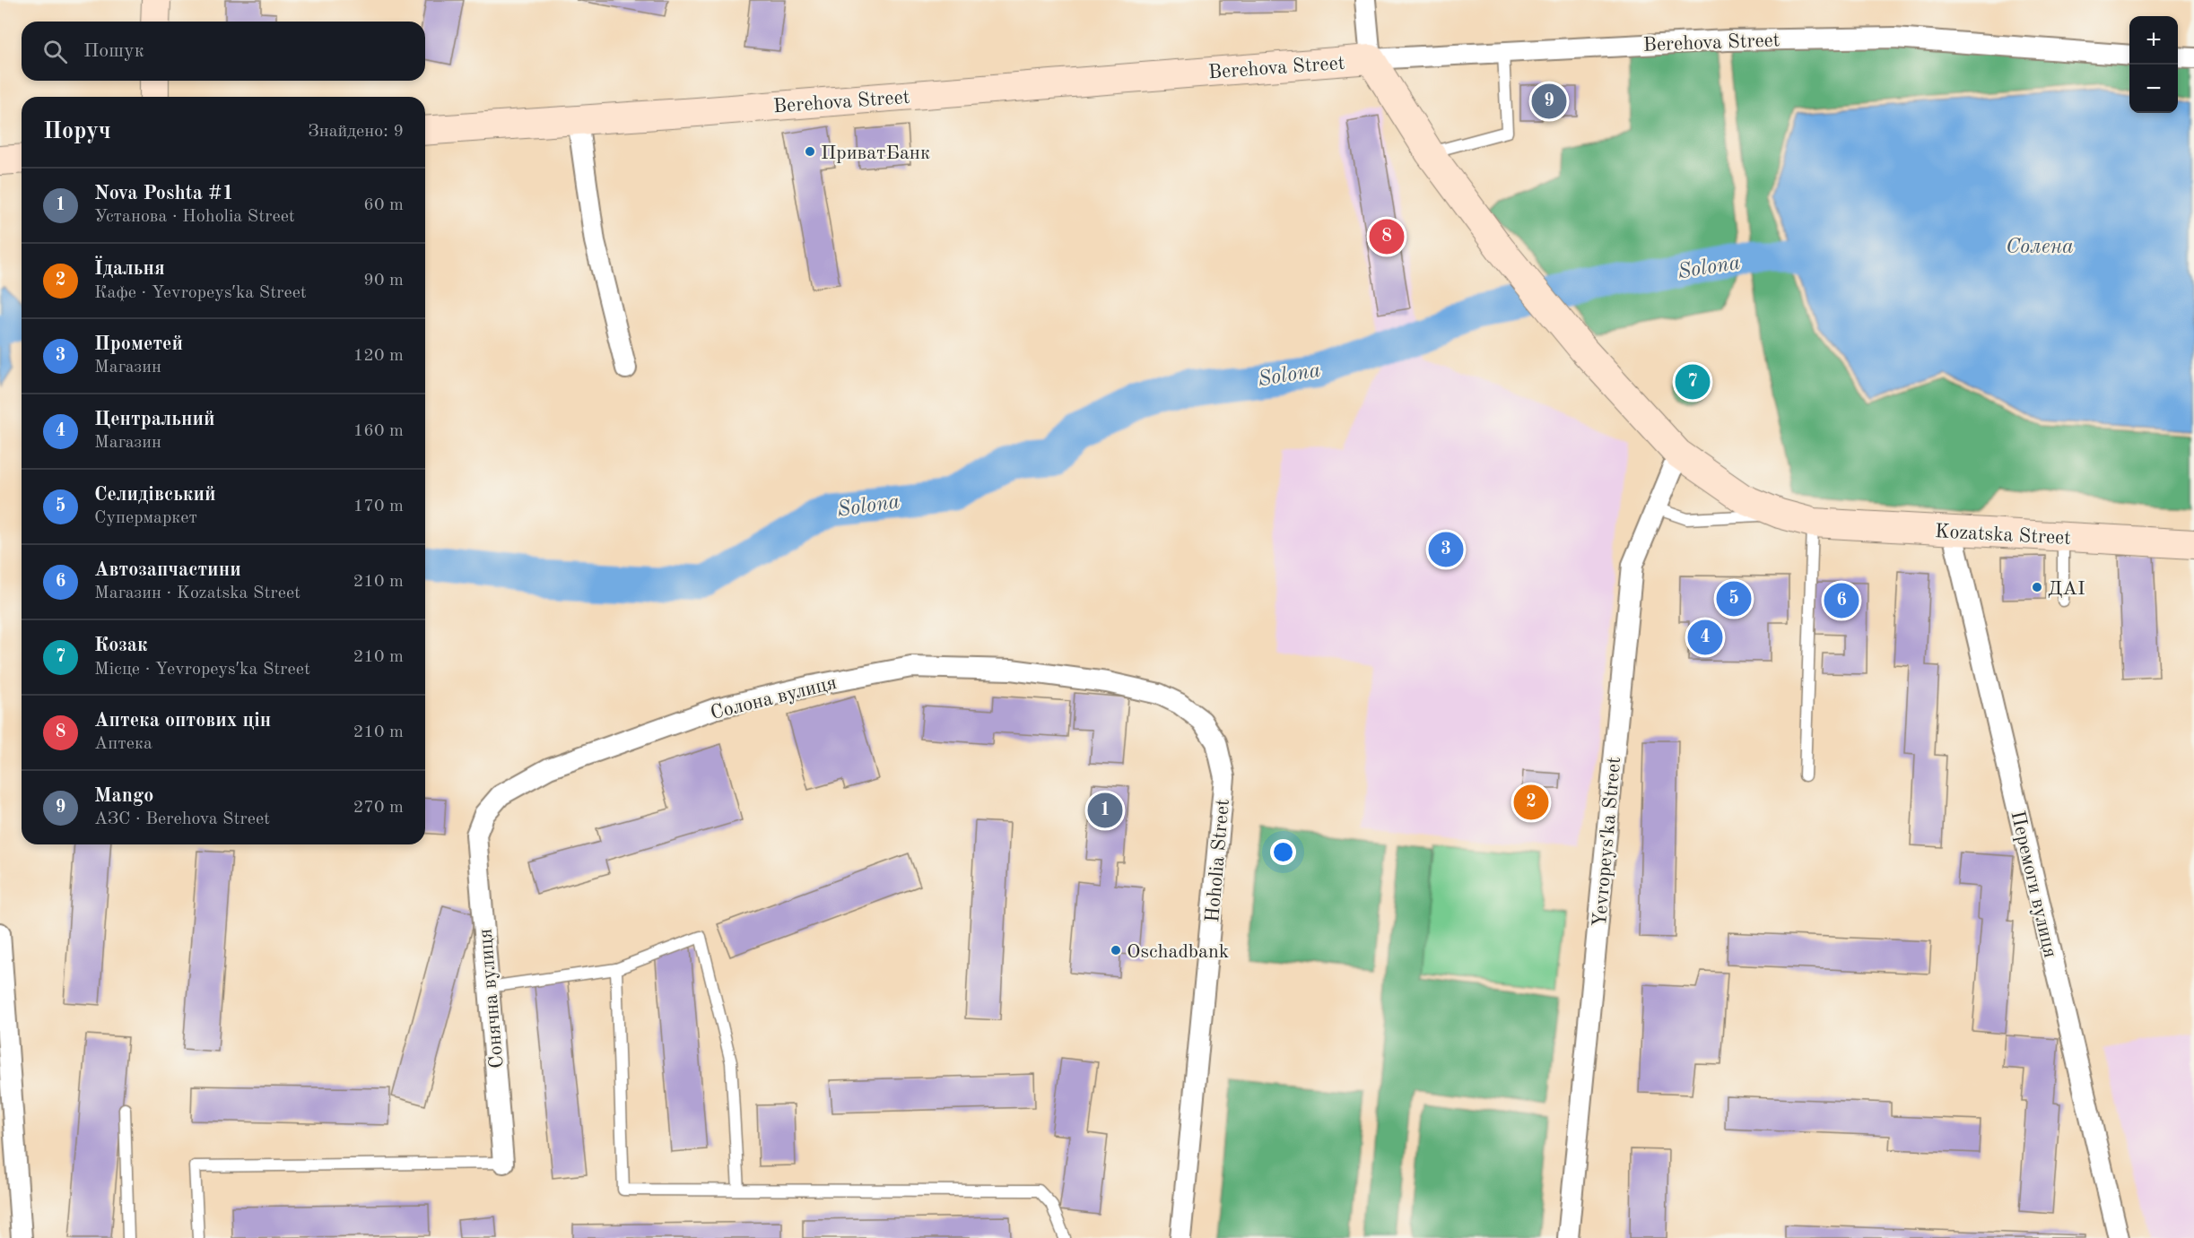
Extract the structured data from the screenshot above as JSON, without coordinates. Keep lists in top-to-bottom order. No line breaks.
{"streets":{"main road":["Berehova Street","Kozatska Street"],"street":["Солона вулиця","Yevropeysʹka Street","Hoholia Street","Перемоги вулиця","Сонячна вулиця"]},"crossings":[["Berehova Street","Kozatska Street"],["Kozatska Street","Yevropeysʹka Street"],["Kozatska Street","Перемоги вулиця"],["Солона вулиця","Hoholia Street"],["Солона вулиця","Сонячна вулиця"]],"water":["Солена","Solona"],"places":["ПриватБанк","ДАІ","Oschadbank"],"page":{"map_buttons":["+","−"],"search":"Пошук","pins":["9","8","7","3","5","6","4","2","1"],"heading":["Поруч","Знайдено: 9"],"list":[{"mark":"1","name":"Nova Poshta #1","note":"Установа · Hoholia Street","value":"60 m"},{"mark":"2","name":"Їдальня","note":"Кафе · Yevropeysʹka Street","value":"90 m"},{"mark":"3","name":"Прометей","note":"Магазин","value":"120 m"},{"mark":"4","name":"Центральний","note":"Магазин","value":"160 m"},{"mark":"5","name":"Селидівський","note":"Супермаркет","value":"170 m"},{"mark":"6","name":"Автозапчастини","note":"Магазин · Kozatska Street","value":"210 m"},{"mark":"7","name":"Козак","note":"Місце · Yevropeysʹka Street","value":"210 m"},{"mark":"8","name":"Аптека оптових цін","note":"Аптека","value":"210 m"},{"mark":"9","name":"Mango","note":"АЗС · Berehova Street","value":"270 m"}]}}
